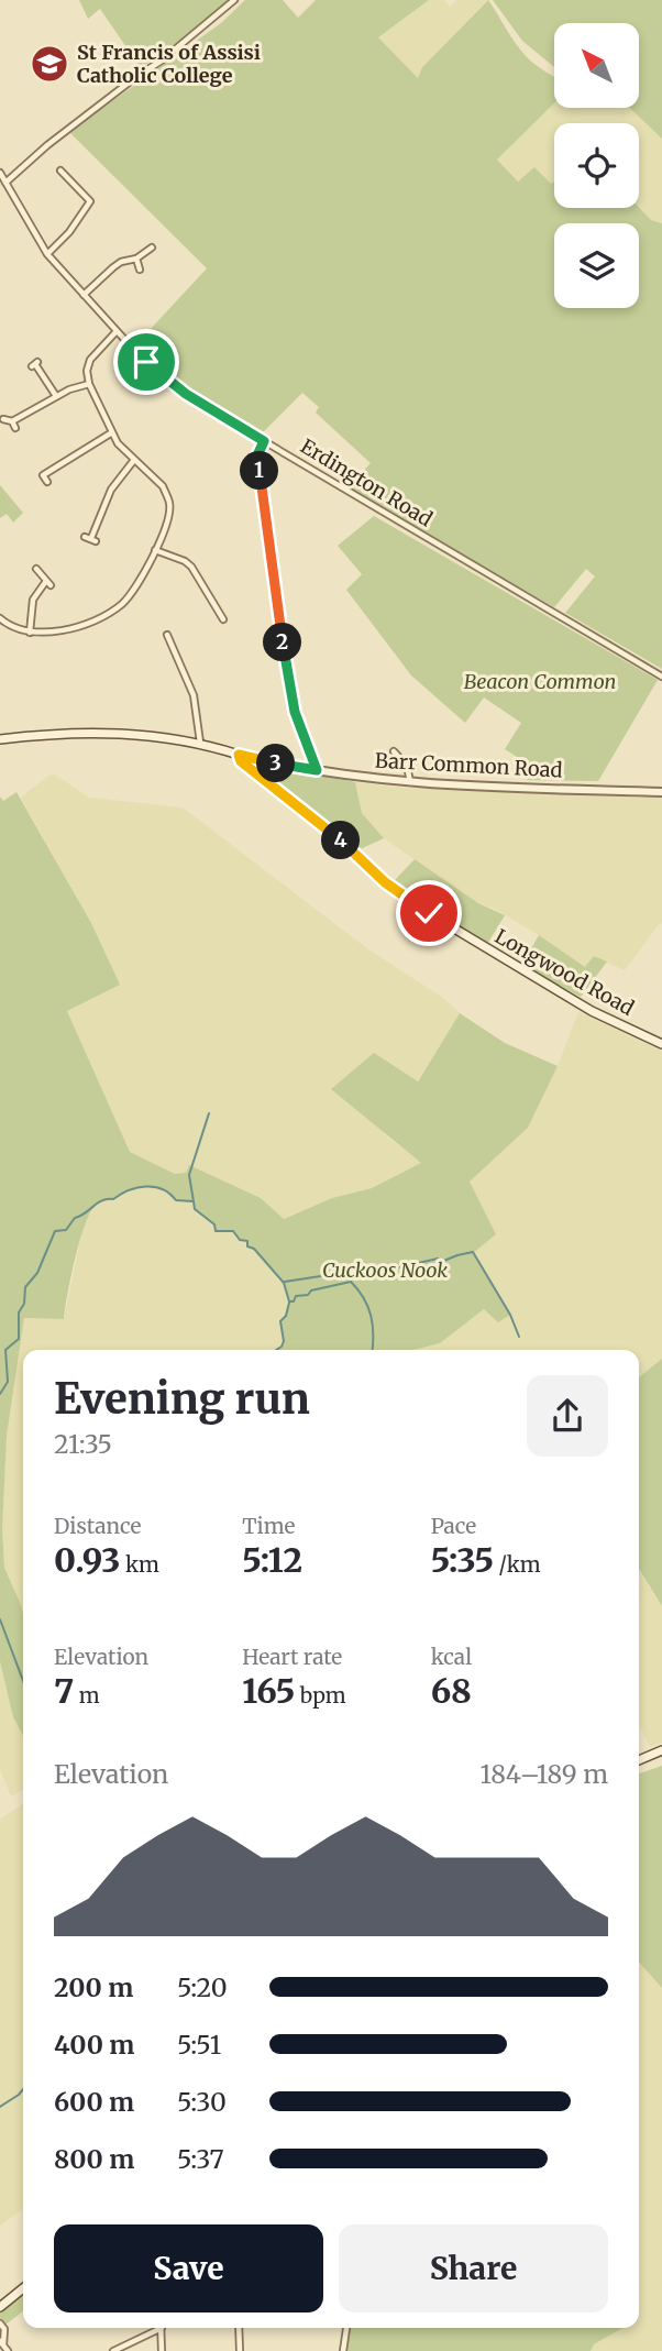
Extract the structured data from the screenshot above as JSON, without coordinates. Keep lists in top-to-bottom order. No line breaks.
{"streets":{"main road":["Barr Common Road","Longwood Road"],"street":["Erdington Road"]},"crossings":[["Barr Common Road","Longwood Road"]],"parks":["Beacon Common","Cuckoos Nook"],"places":{"school or university":["St Francis of Assisi Catholic College"]},"north":"top left","page":{"pins":["1","2","3","4"],"heading":["Evening run","21:35"],"stats":[["Distance","0.93 km"],["Time","5:12"],["Pace","5:35 /km"],["Elevation","7 m"],["Heart rate","165 bpm"],["kcal","68"]],"chart":["Elevation","184–189 m"],"list":[{"name":"200 m","note":"5:20"},{"name":"400 m","note":"5:51"},{"name":"600 m","note":"5:30"},{"name":"800 m","note":"5:37"}],"buttons":["Save","Share"]}}
